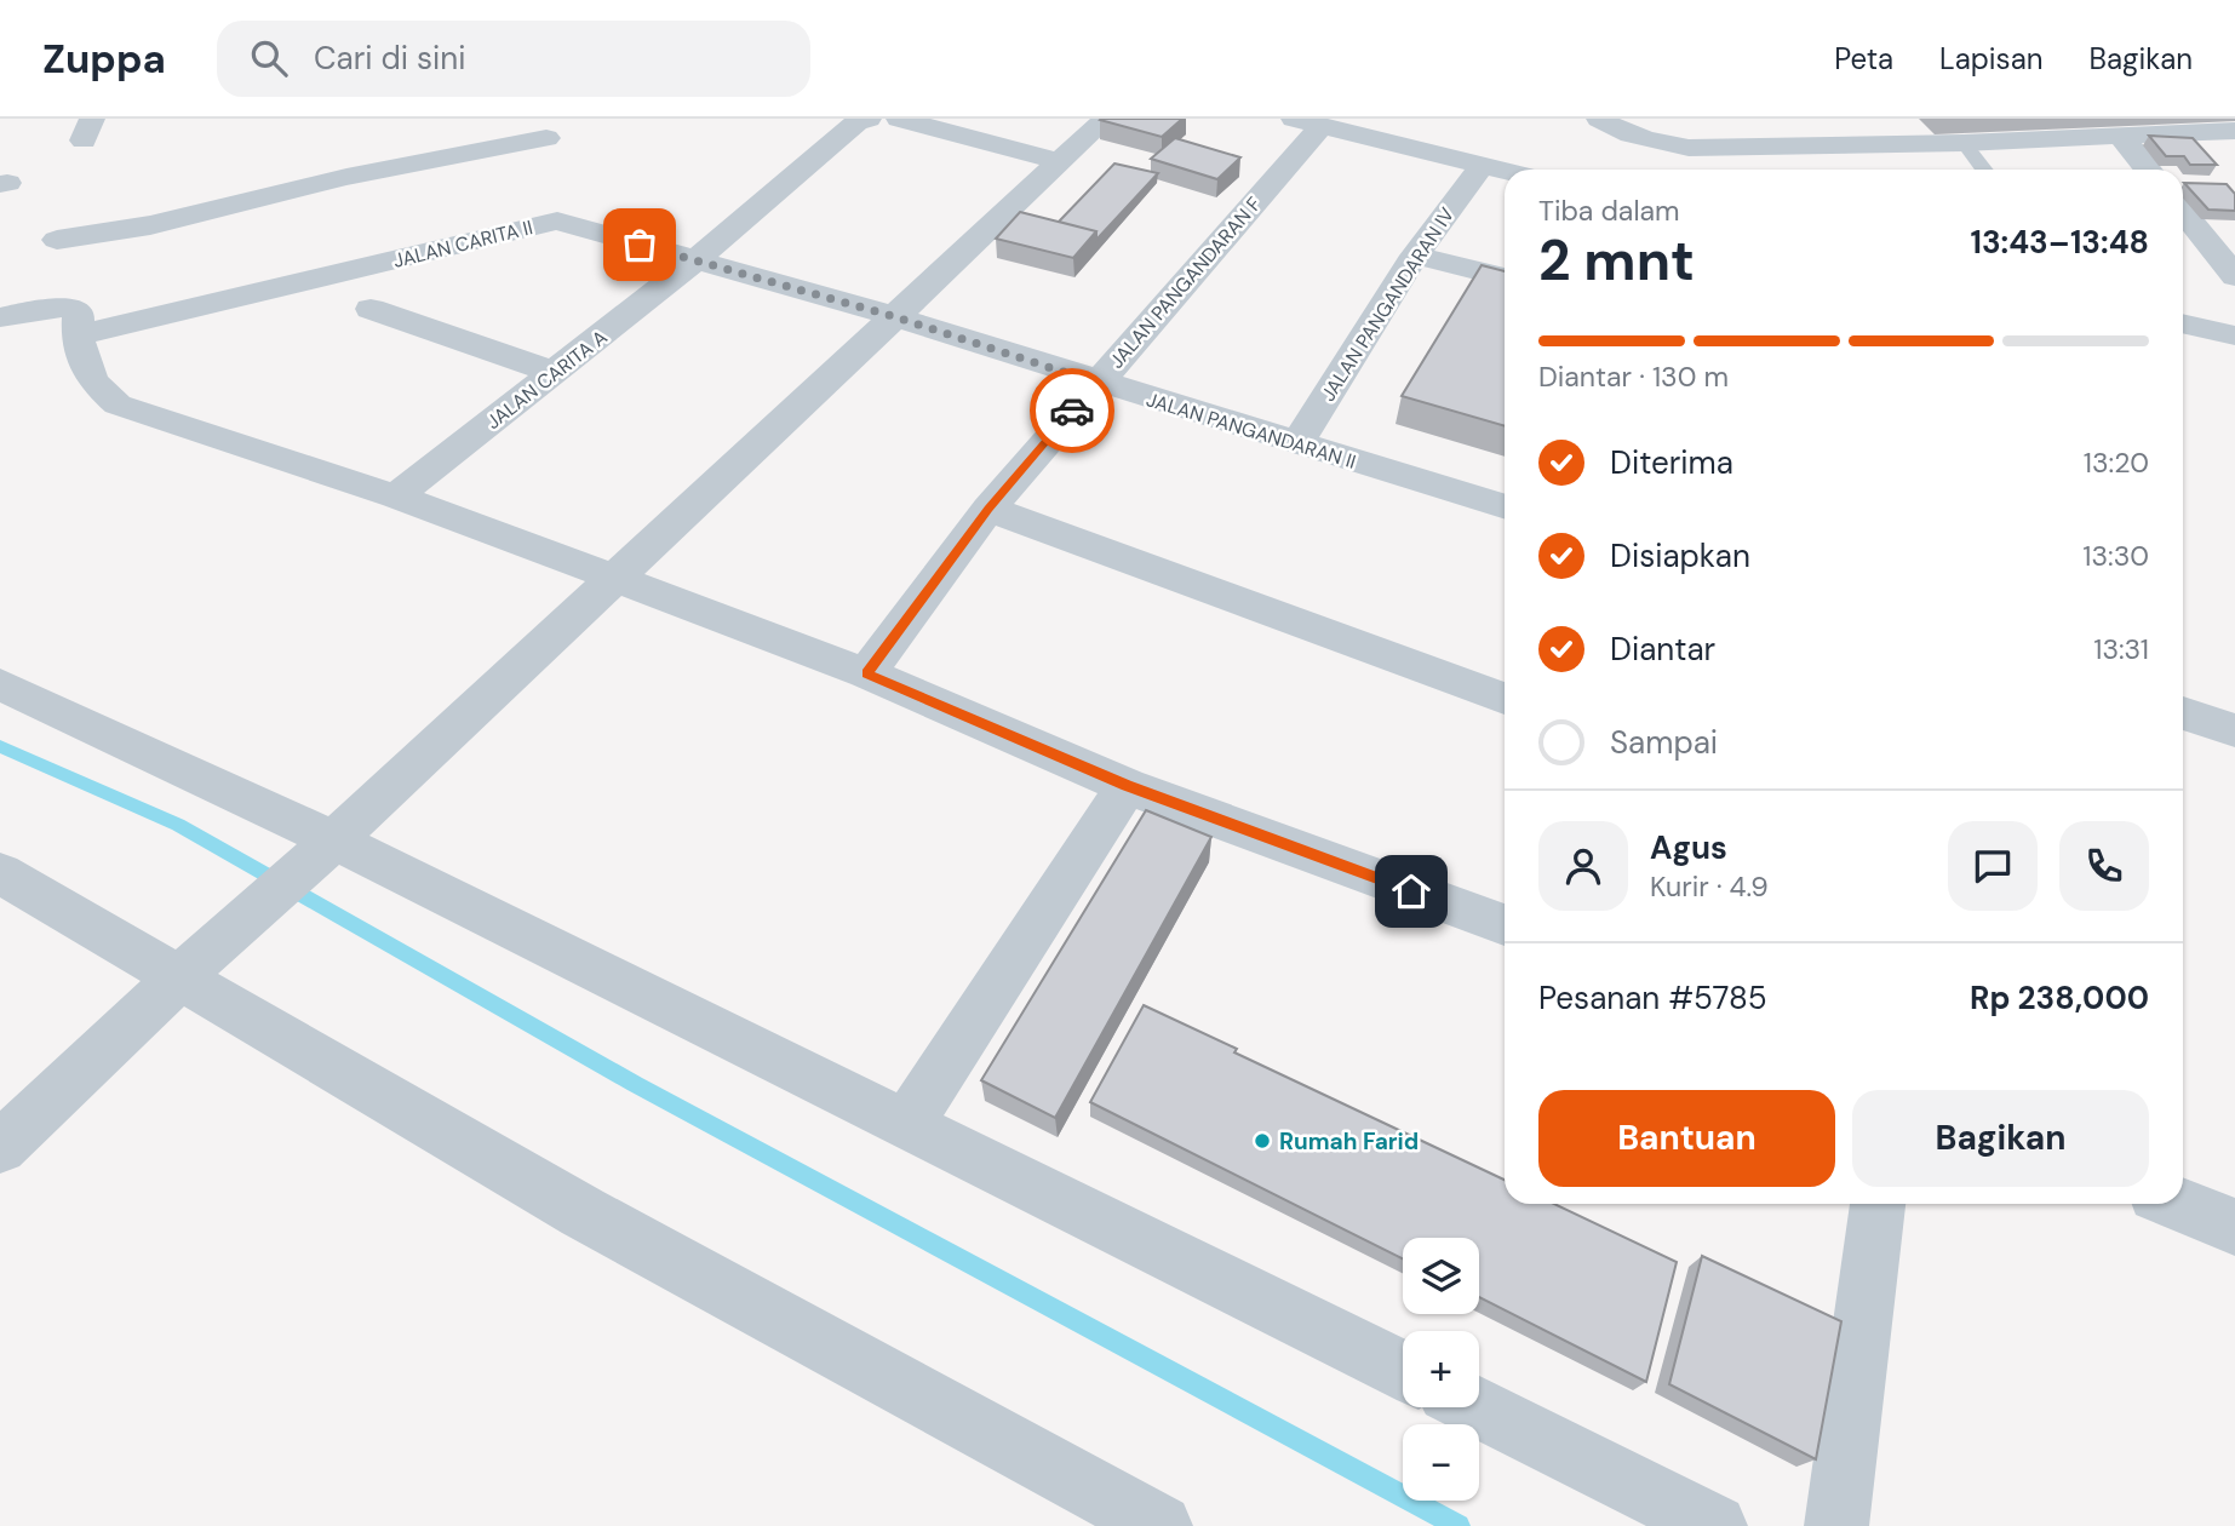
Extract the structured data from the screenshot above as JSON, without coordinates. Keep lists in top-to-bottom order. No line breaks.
{"streets":{"street":["JALAN CARITA II","JALAN PANGANDARAN F","JALAN PANGANDARAN IV","JALAN CARITA A","JALAN PANGANDARAN II"]},"crossings":[["JALAN CARITA II","JALAN CARITA A"],["JALAN CARITA II","JALAN PANGANDARAN II"],["JALAN PANGANDARAN F","JALAN PANGANDARAN II"],["JALAN PANGANDARAN IV","JALAN PANGANDARAN II"]],"places":["Rumah Farid"],"page":{"header":"Zuppa","search":"Cari di sini","nav":["Peta","Lapisan","Bagikan"],"heading":["2 mnt","Tiba dalam","13:43–13:48"],"panel":["Agus","Kurir · 4.9","Pesanan #5785","Rp 238,000"],"bar":"Diantar · 130 m","list":[["Diterima","13:20"],["Disiapkan","13:30"],["Diantar","13:31"],"Sampai"],"buttons":["Bantuan","Bagikan"],"map_buttons":["+","−"]}}
